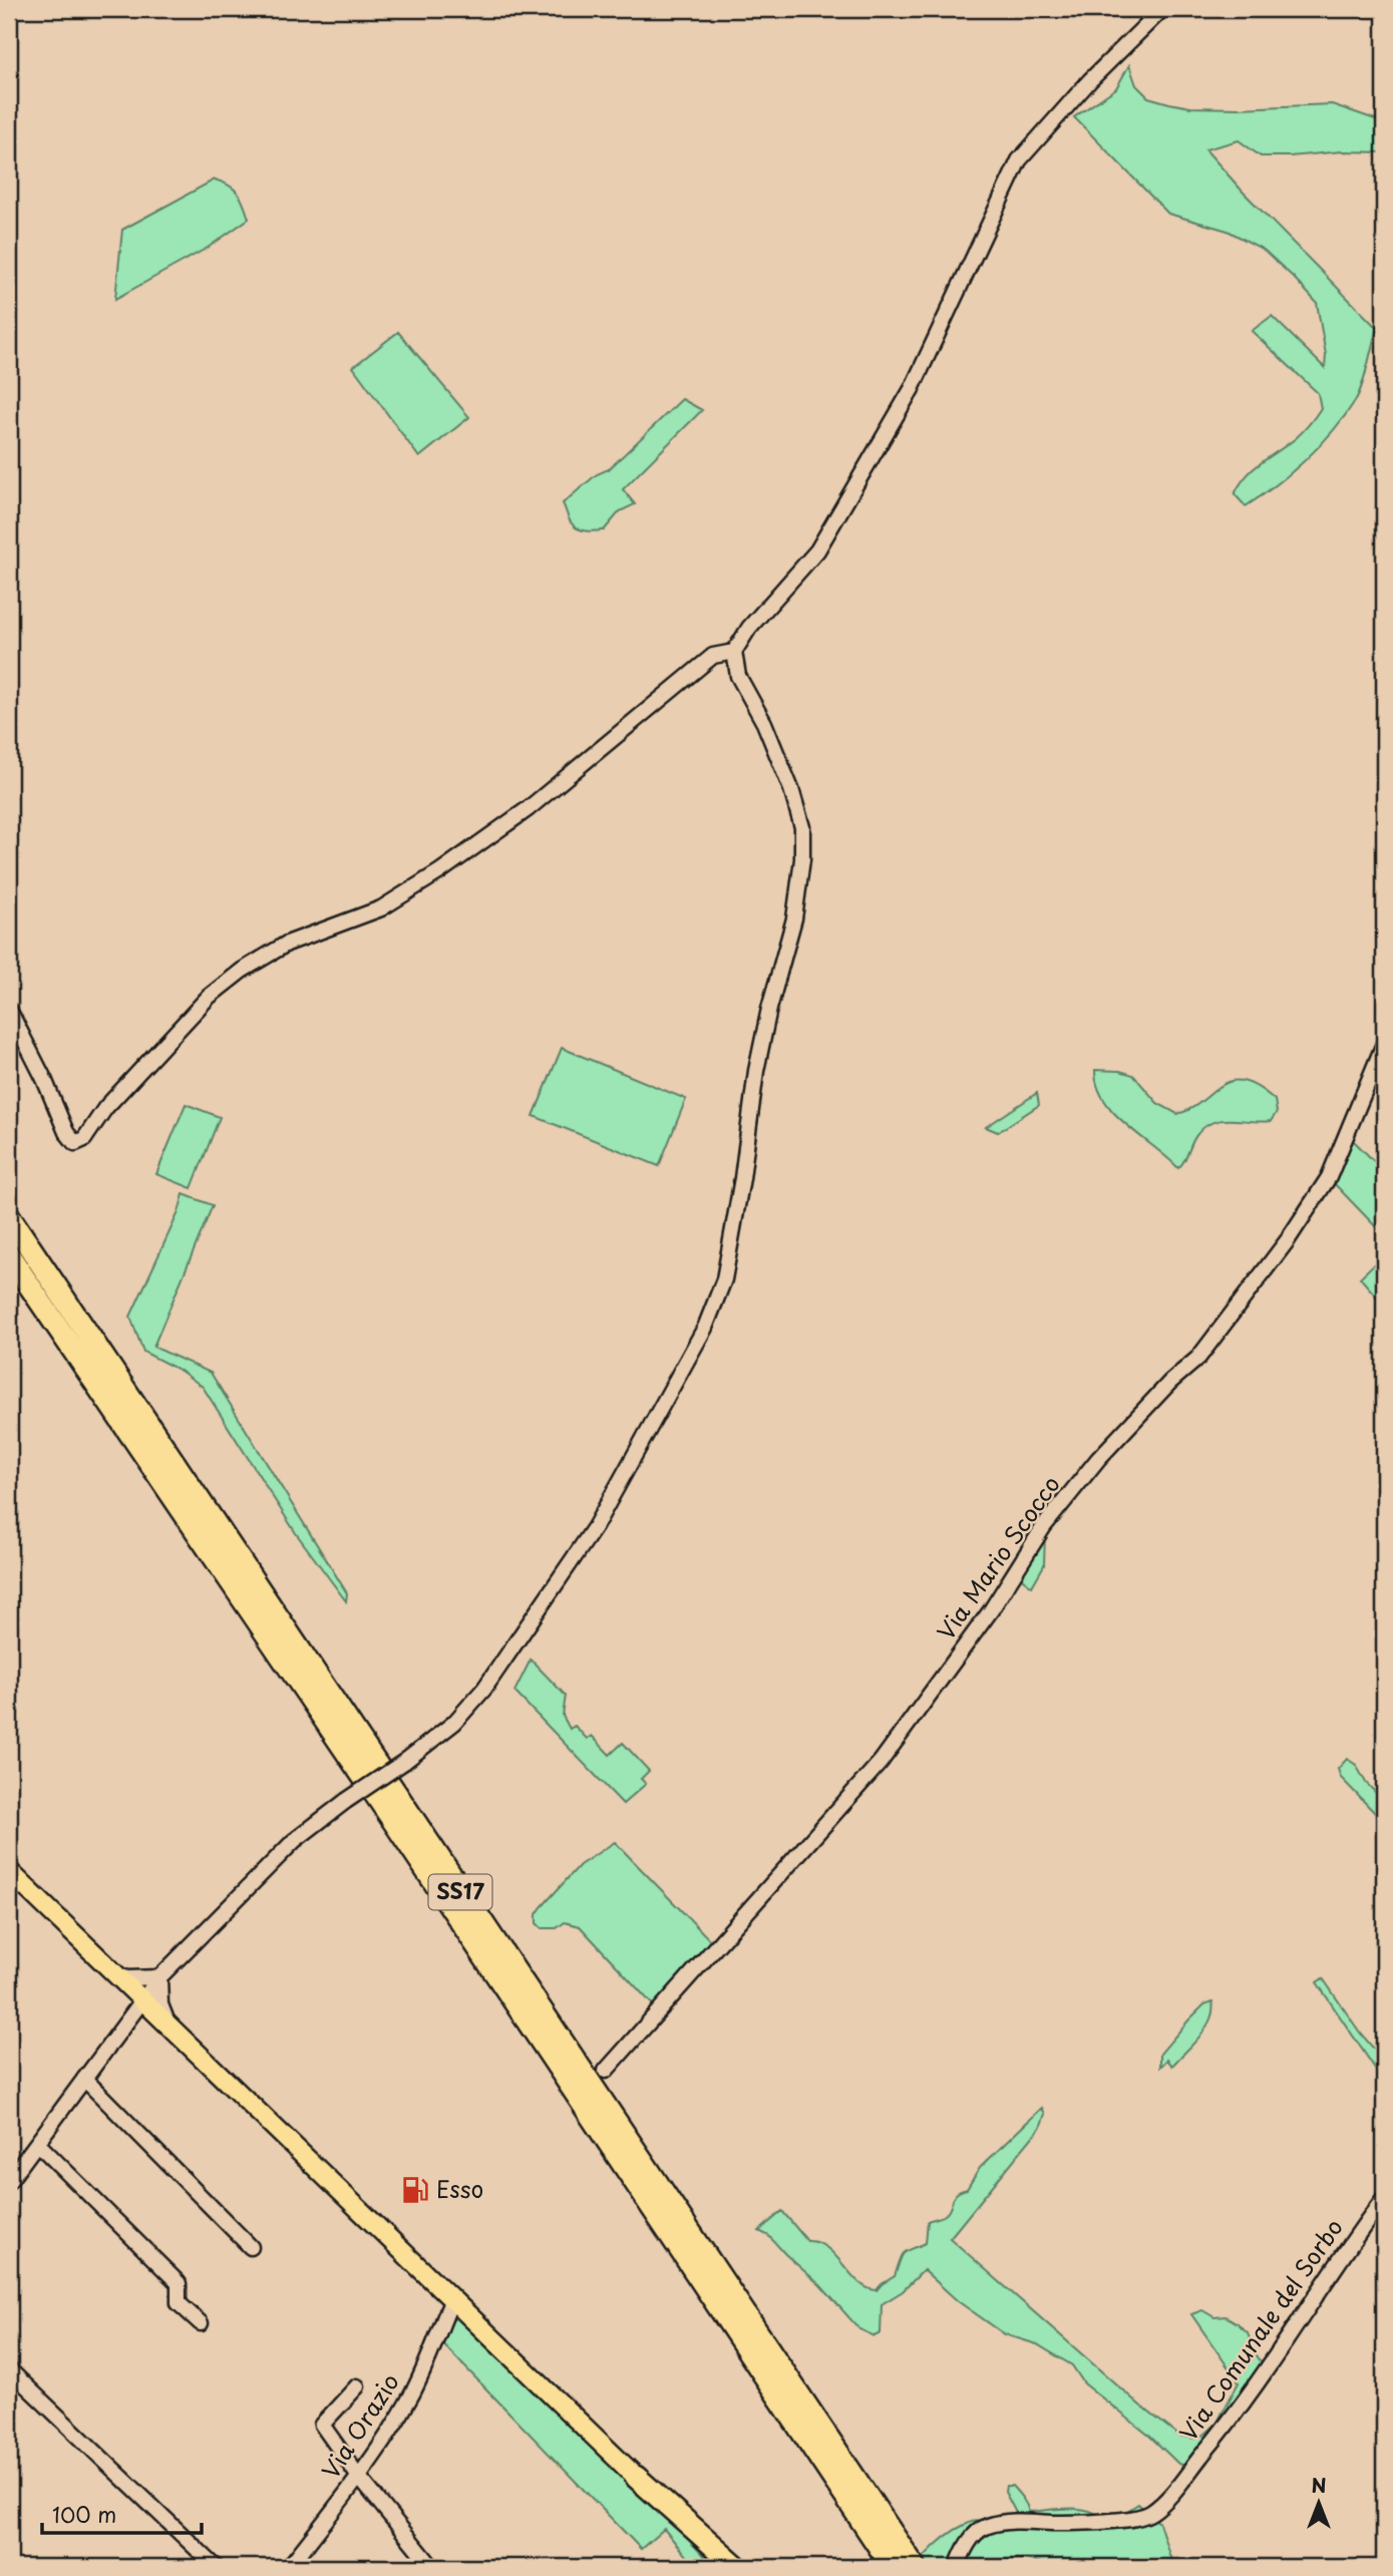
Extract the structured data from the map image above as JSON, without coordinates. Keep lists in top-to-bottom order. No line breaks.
{"streets":{"highway":["SS17"],"street":["Via Mario Scocco","Via Comunale del Sorbo","Via Orazio"]},"places":{"fuel station":["Esso"]},"scale_bar":"100 m","north":"top"}
